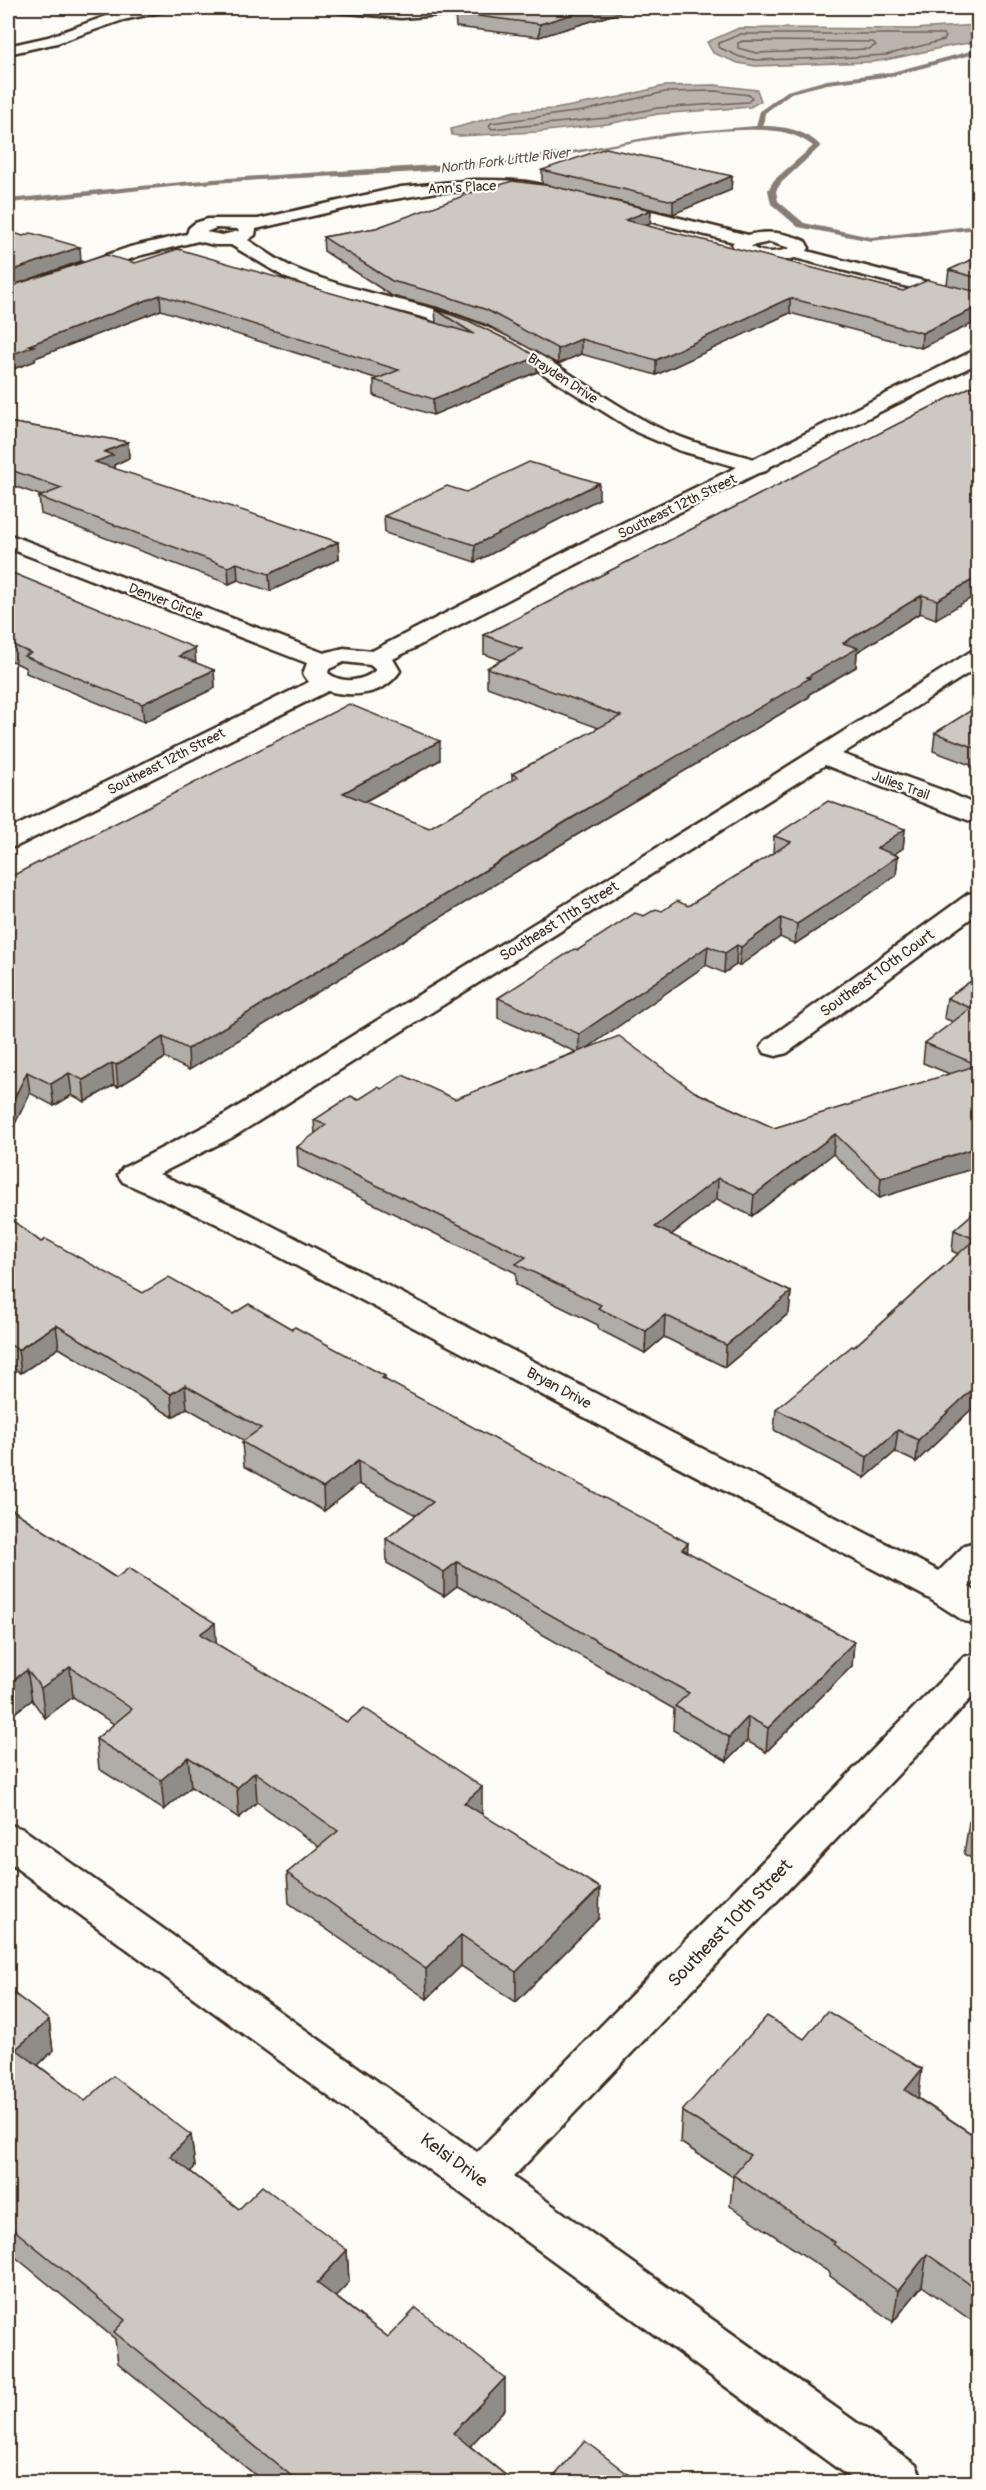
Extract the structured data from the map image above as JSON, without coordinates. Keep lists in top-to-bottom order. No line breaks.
{"streets":{"street":["Ann's Place","Brayden Drive","Southeast 12th Street","Denver Circle","Julies Trail","Southeast 11th Street","Southeast 10th Court","Bryan Drive","Southeast 10th Street","Kelsi Drive"]},"crossings":[["Ann's Place","Brayden Drive"],["Brayden Drive","Southeast 12th Street"],["Southeast 12th Street","Denver Circle"],["Julies Trail","Southeast 11th Street"],["Southeast 11th Street","Bryan Drive"],["Southeast 10th Street","Kelsi Drive"]],"water":["North Fork Little River"]}
